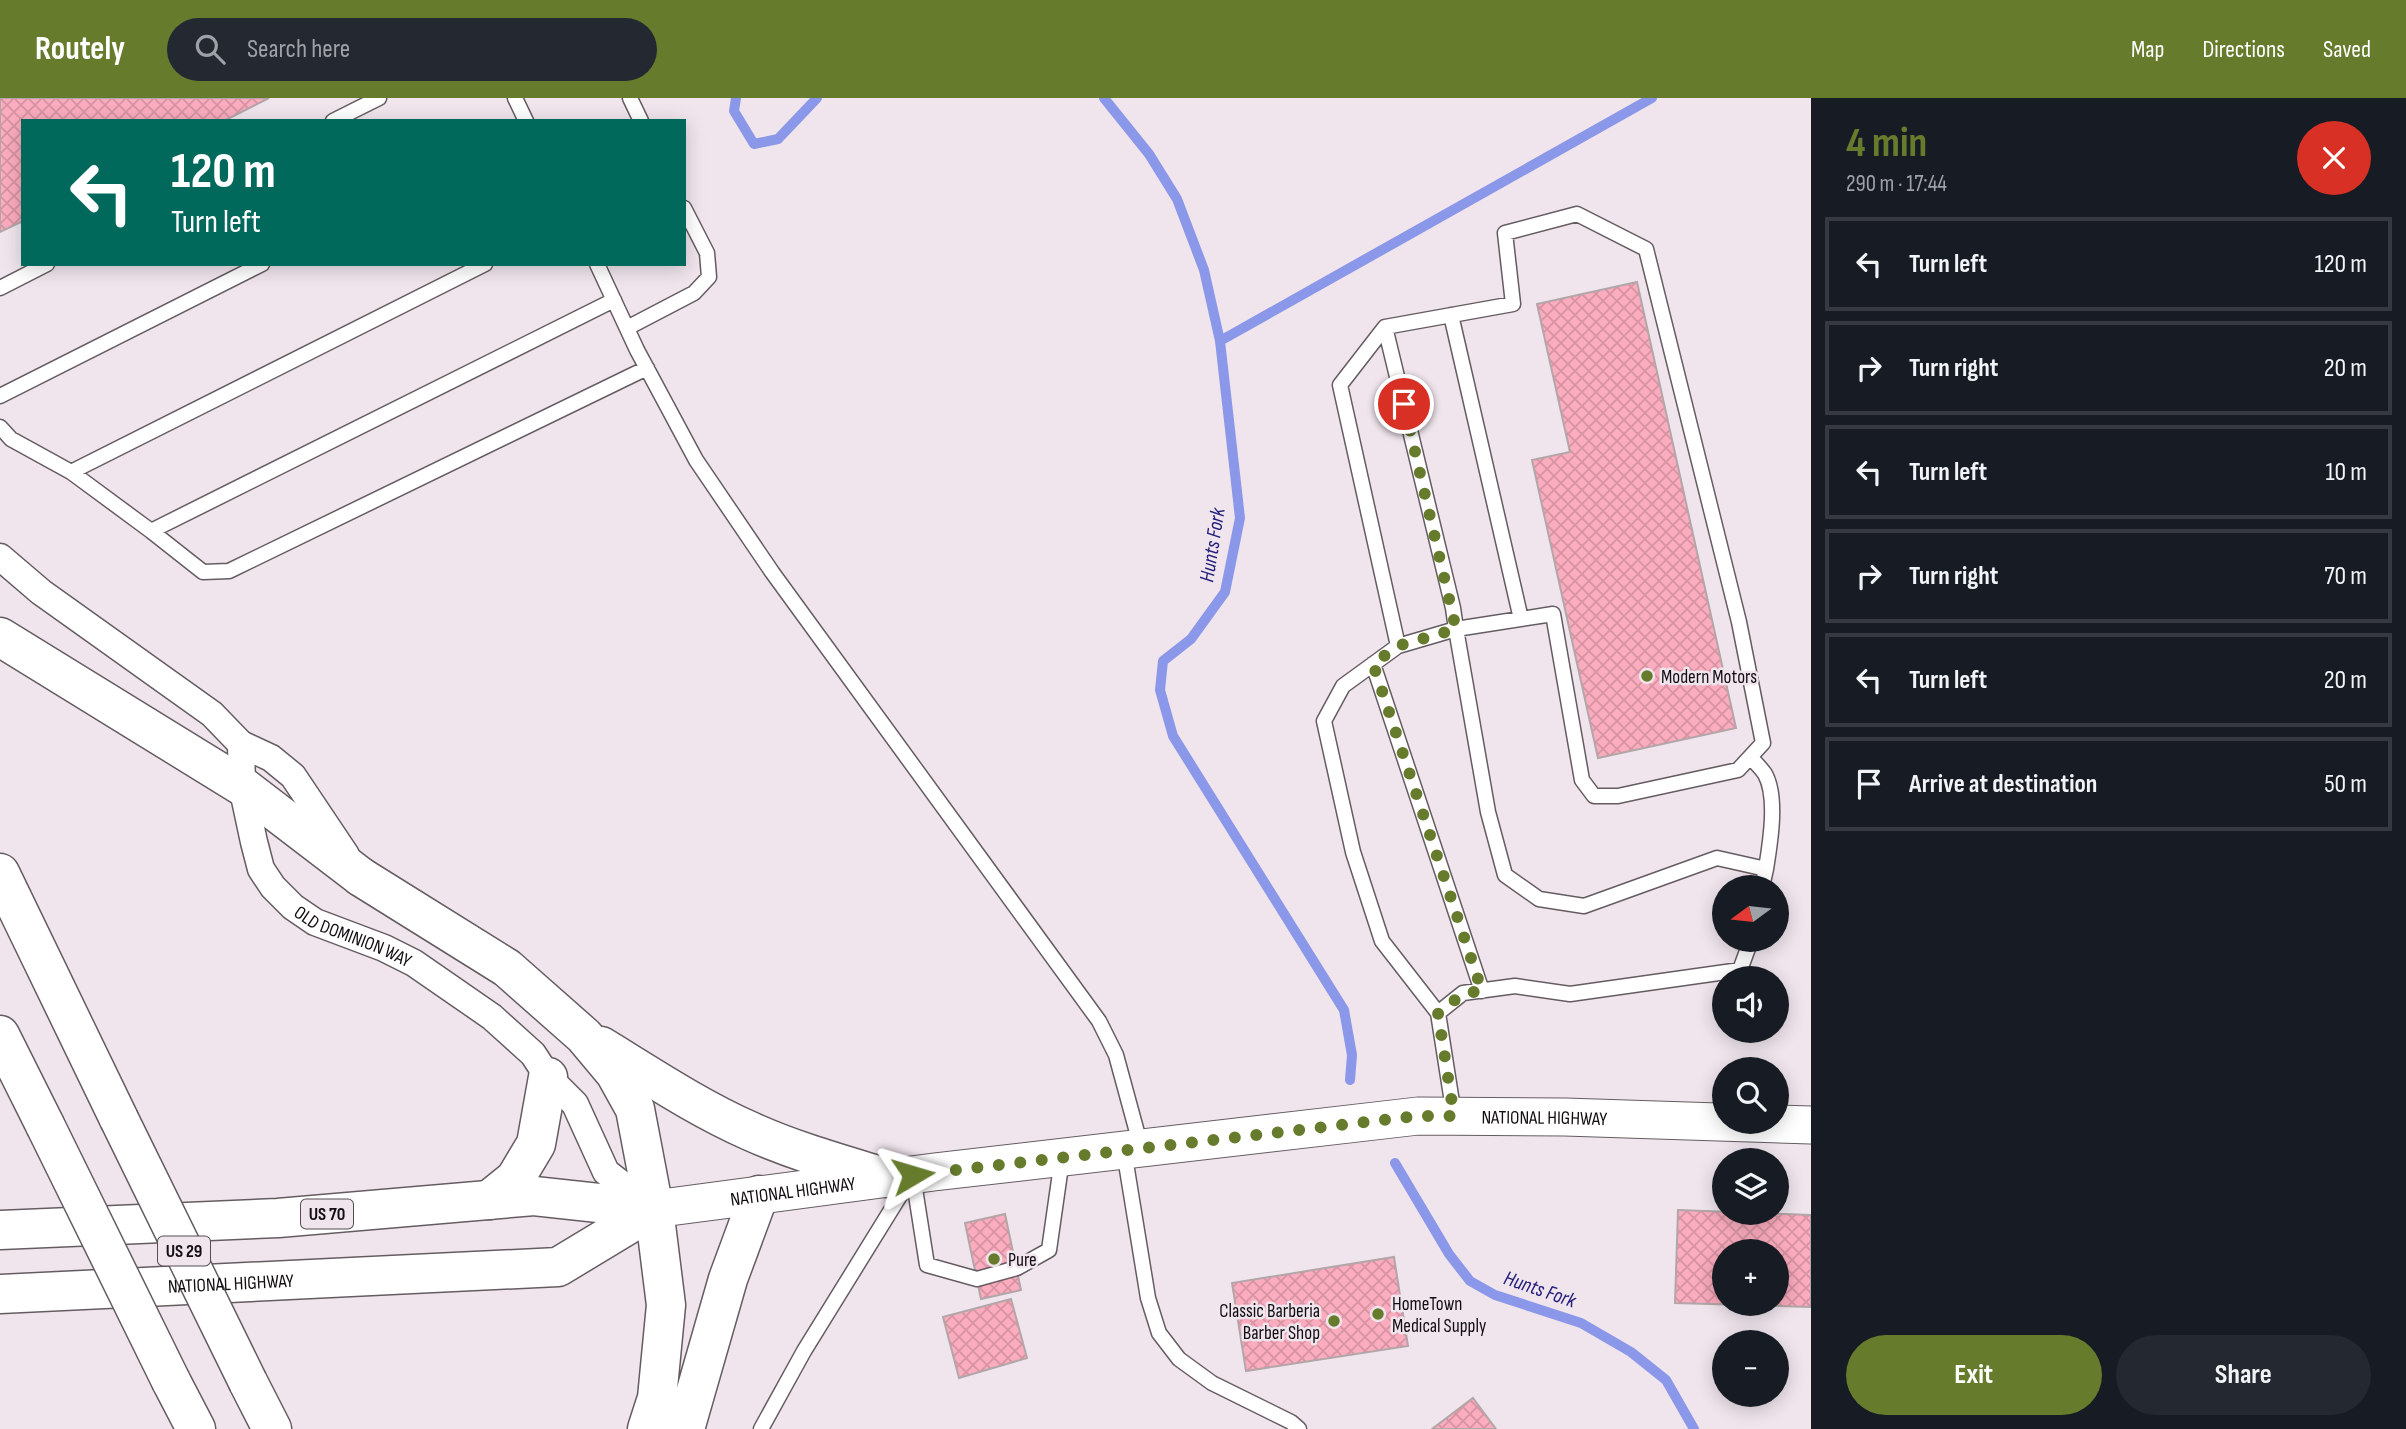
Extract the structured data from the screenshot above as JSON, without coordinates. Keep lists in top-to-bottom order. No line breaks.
{"streets":{"main road":["NATIONAL HIGHWAY","US 70","US 29"],"street":["OLD DOMINION WAY"]},"crossings":[["OLD DOMINION WAY","NATIONAL HIGHWAY"]],"water":["Hunts Fork"],"places":["Modern Motors","Pure","HomeTown Medical Supply","Classic Barberia Barber Shop"],"north":"left","page":{"header":"Routely","search":"Search here","nav":["Map","Directions","Saved"],"heading":["4 min","290 m · 17:44"],"turn":["120 m","Turn left"],"list":[{"name":"Turn left","value":"120 m"},{"name":"Turn right","value":"20 m"},{"name":"Turn left","value":"10 m"},{"name":"Turn right","value":"70 m"},{"name":"Turn left","value":"20 m"},{"name":"Arrive at destination","value":"50 m"}],"map_buttons":["+","−"],"buttons":["Exit","Share"]}}
